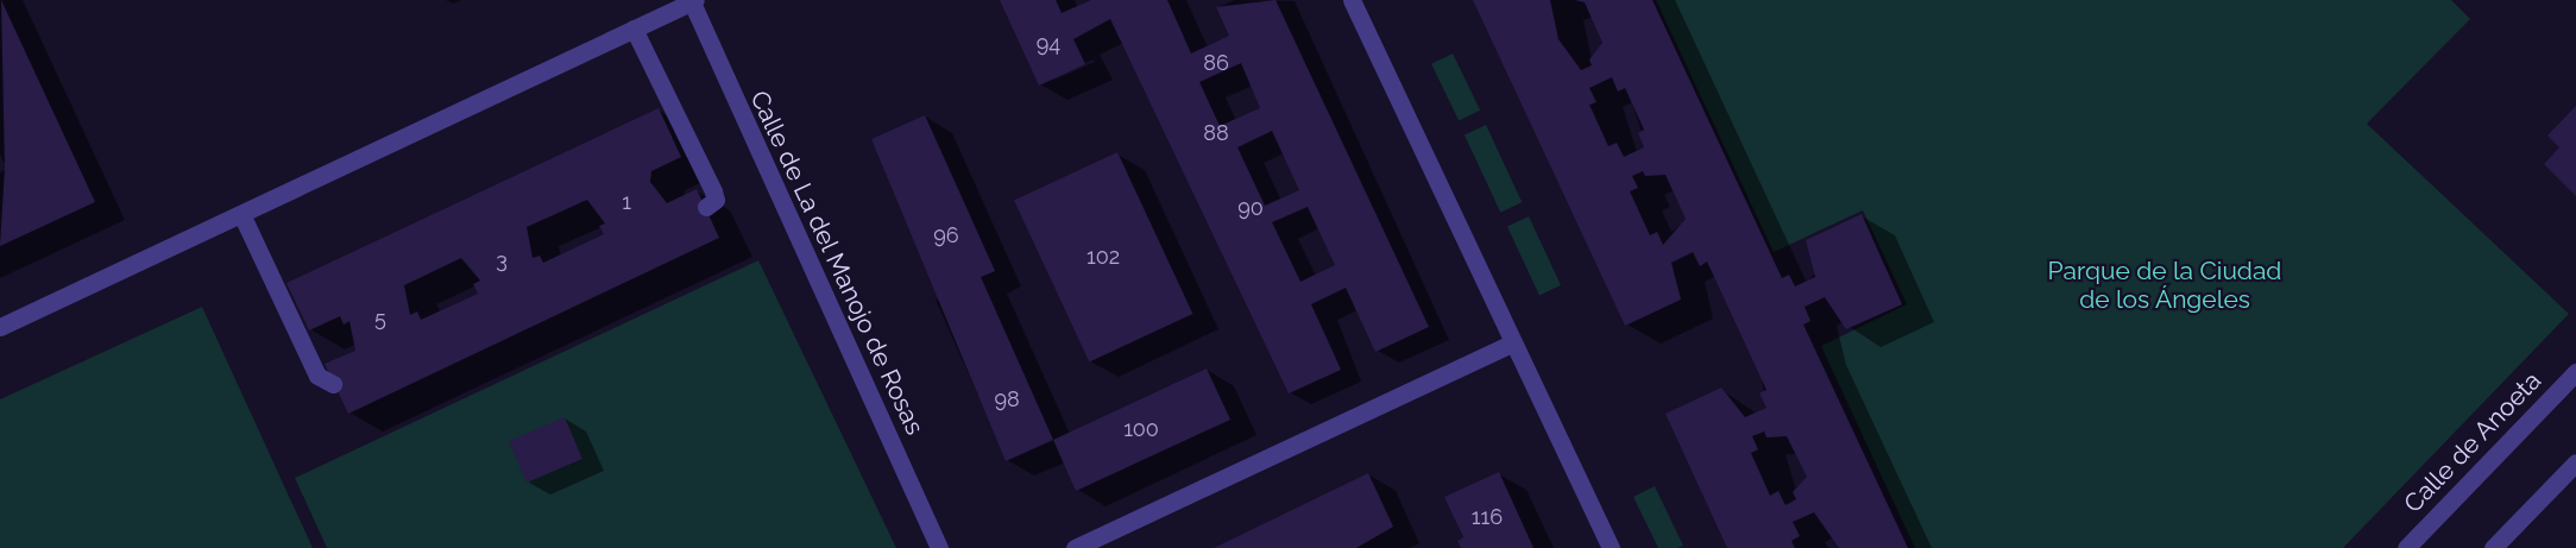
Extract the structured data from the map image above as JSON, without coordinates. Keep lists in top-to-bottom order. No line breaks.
{"streets":{"street":["Calle de La del Manojo de Rosas","Calle de Anoeta"]},"parks":["Parque de la Ciudad de los Ángeles"],"house_numbers":["94","86","88","1","90","96","102","3","5","98","100","116"]}
